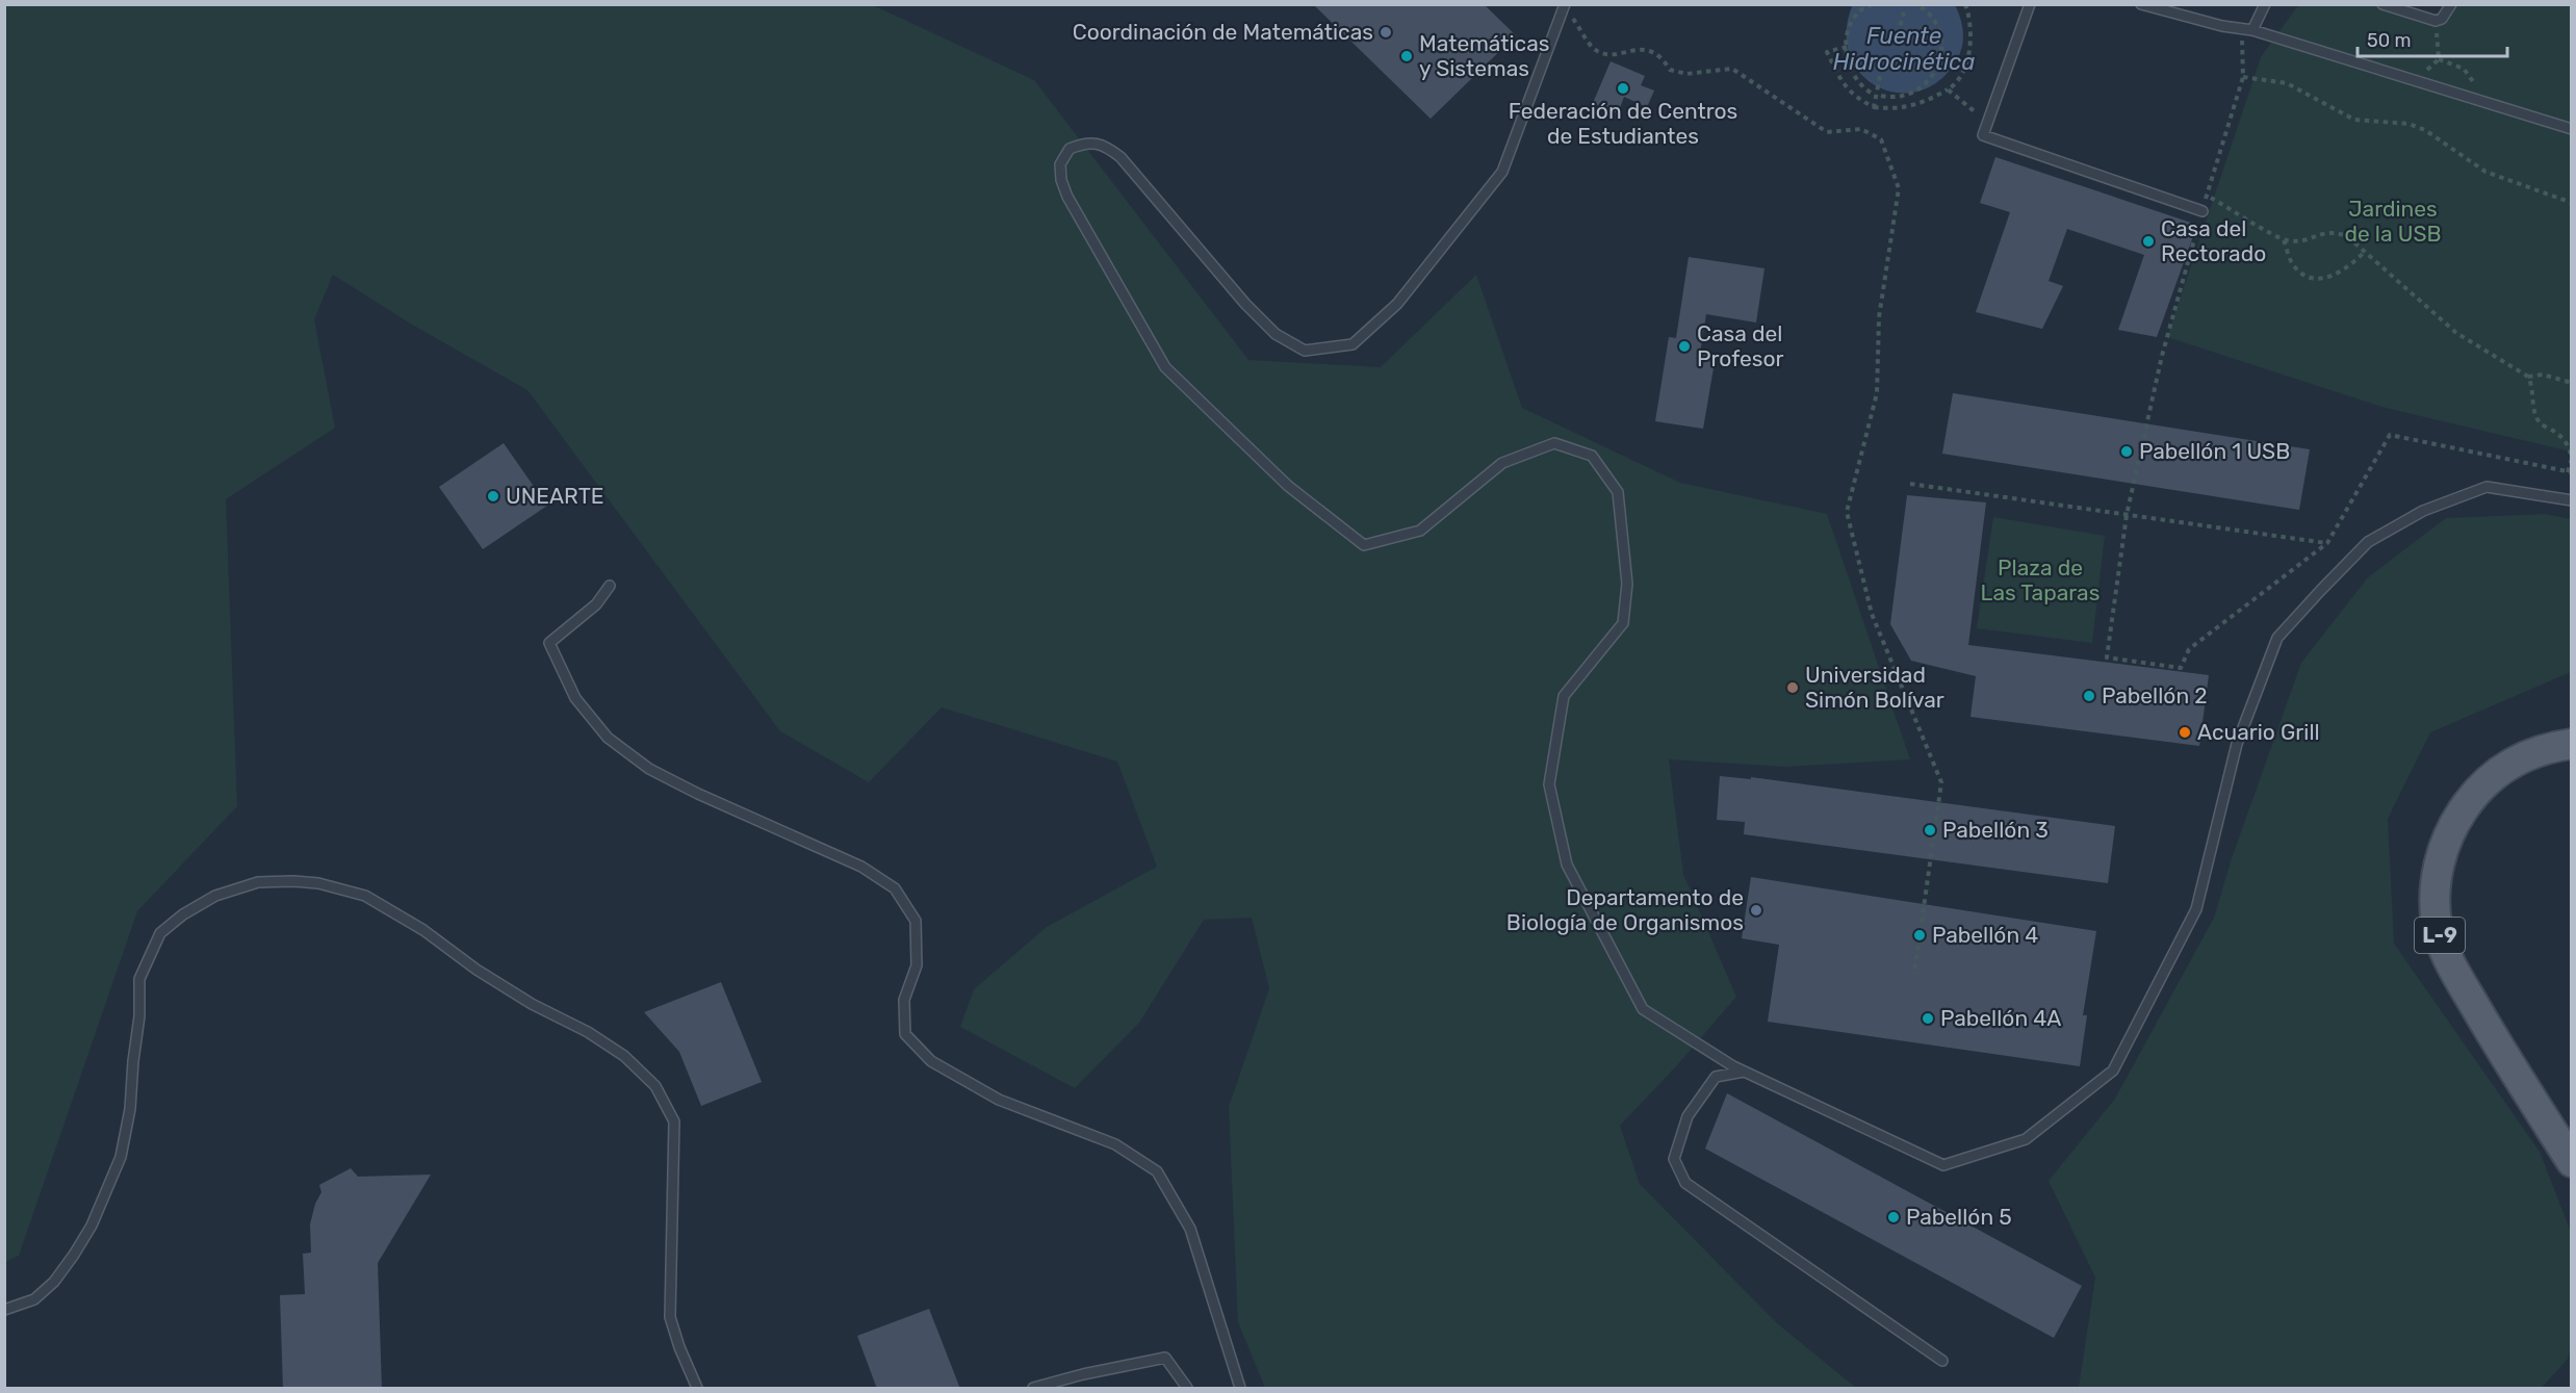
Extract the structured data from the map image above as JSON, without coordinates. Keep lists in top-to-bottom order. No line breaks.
{"streets":{"main road":["L-9"]},"water":["Fuente Hidrocinética"],"parks":["Jardines de la USB","Plaza de Las Taparas"],"places":["Coordinación de Matemáticas","Matemáticas y Sistemas","Federación de Centros de Estudiantes","Casa del Rectorado","Casa del Profesor","Pabellón 1 USB","UNEARTE","Universidad Simón Bolívar","Pabellón 2","Acuario Grill","Pabellón 3","Departamento de Biología de Organismos","Pabellón 4","Pabellón 4A","Pabellón 5"],"scale_bar":"50 m"}
